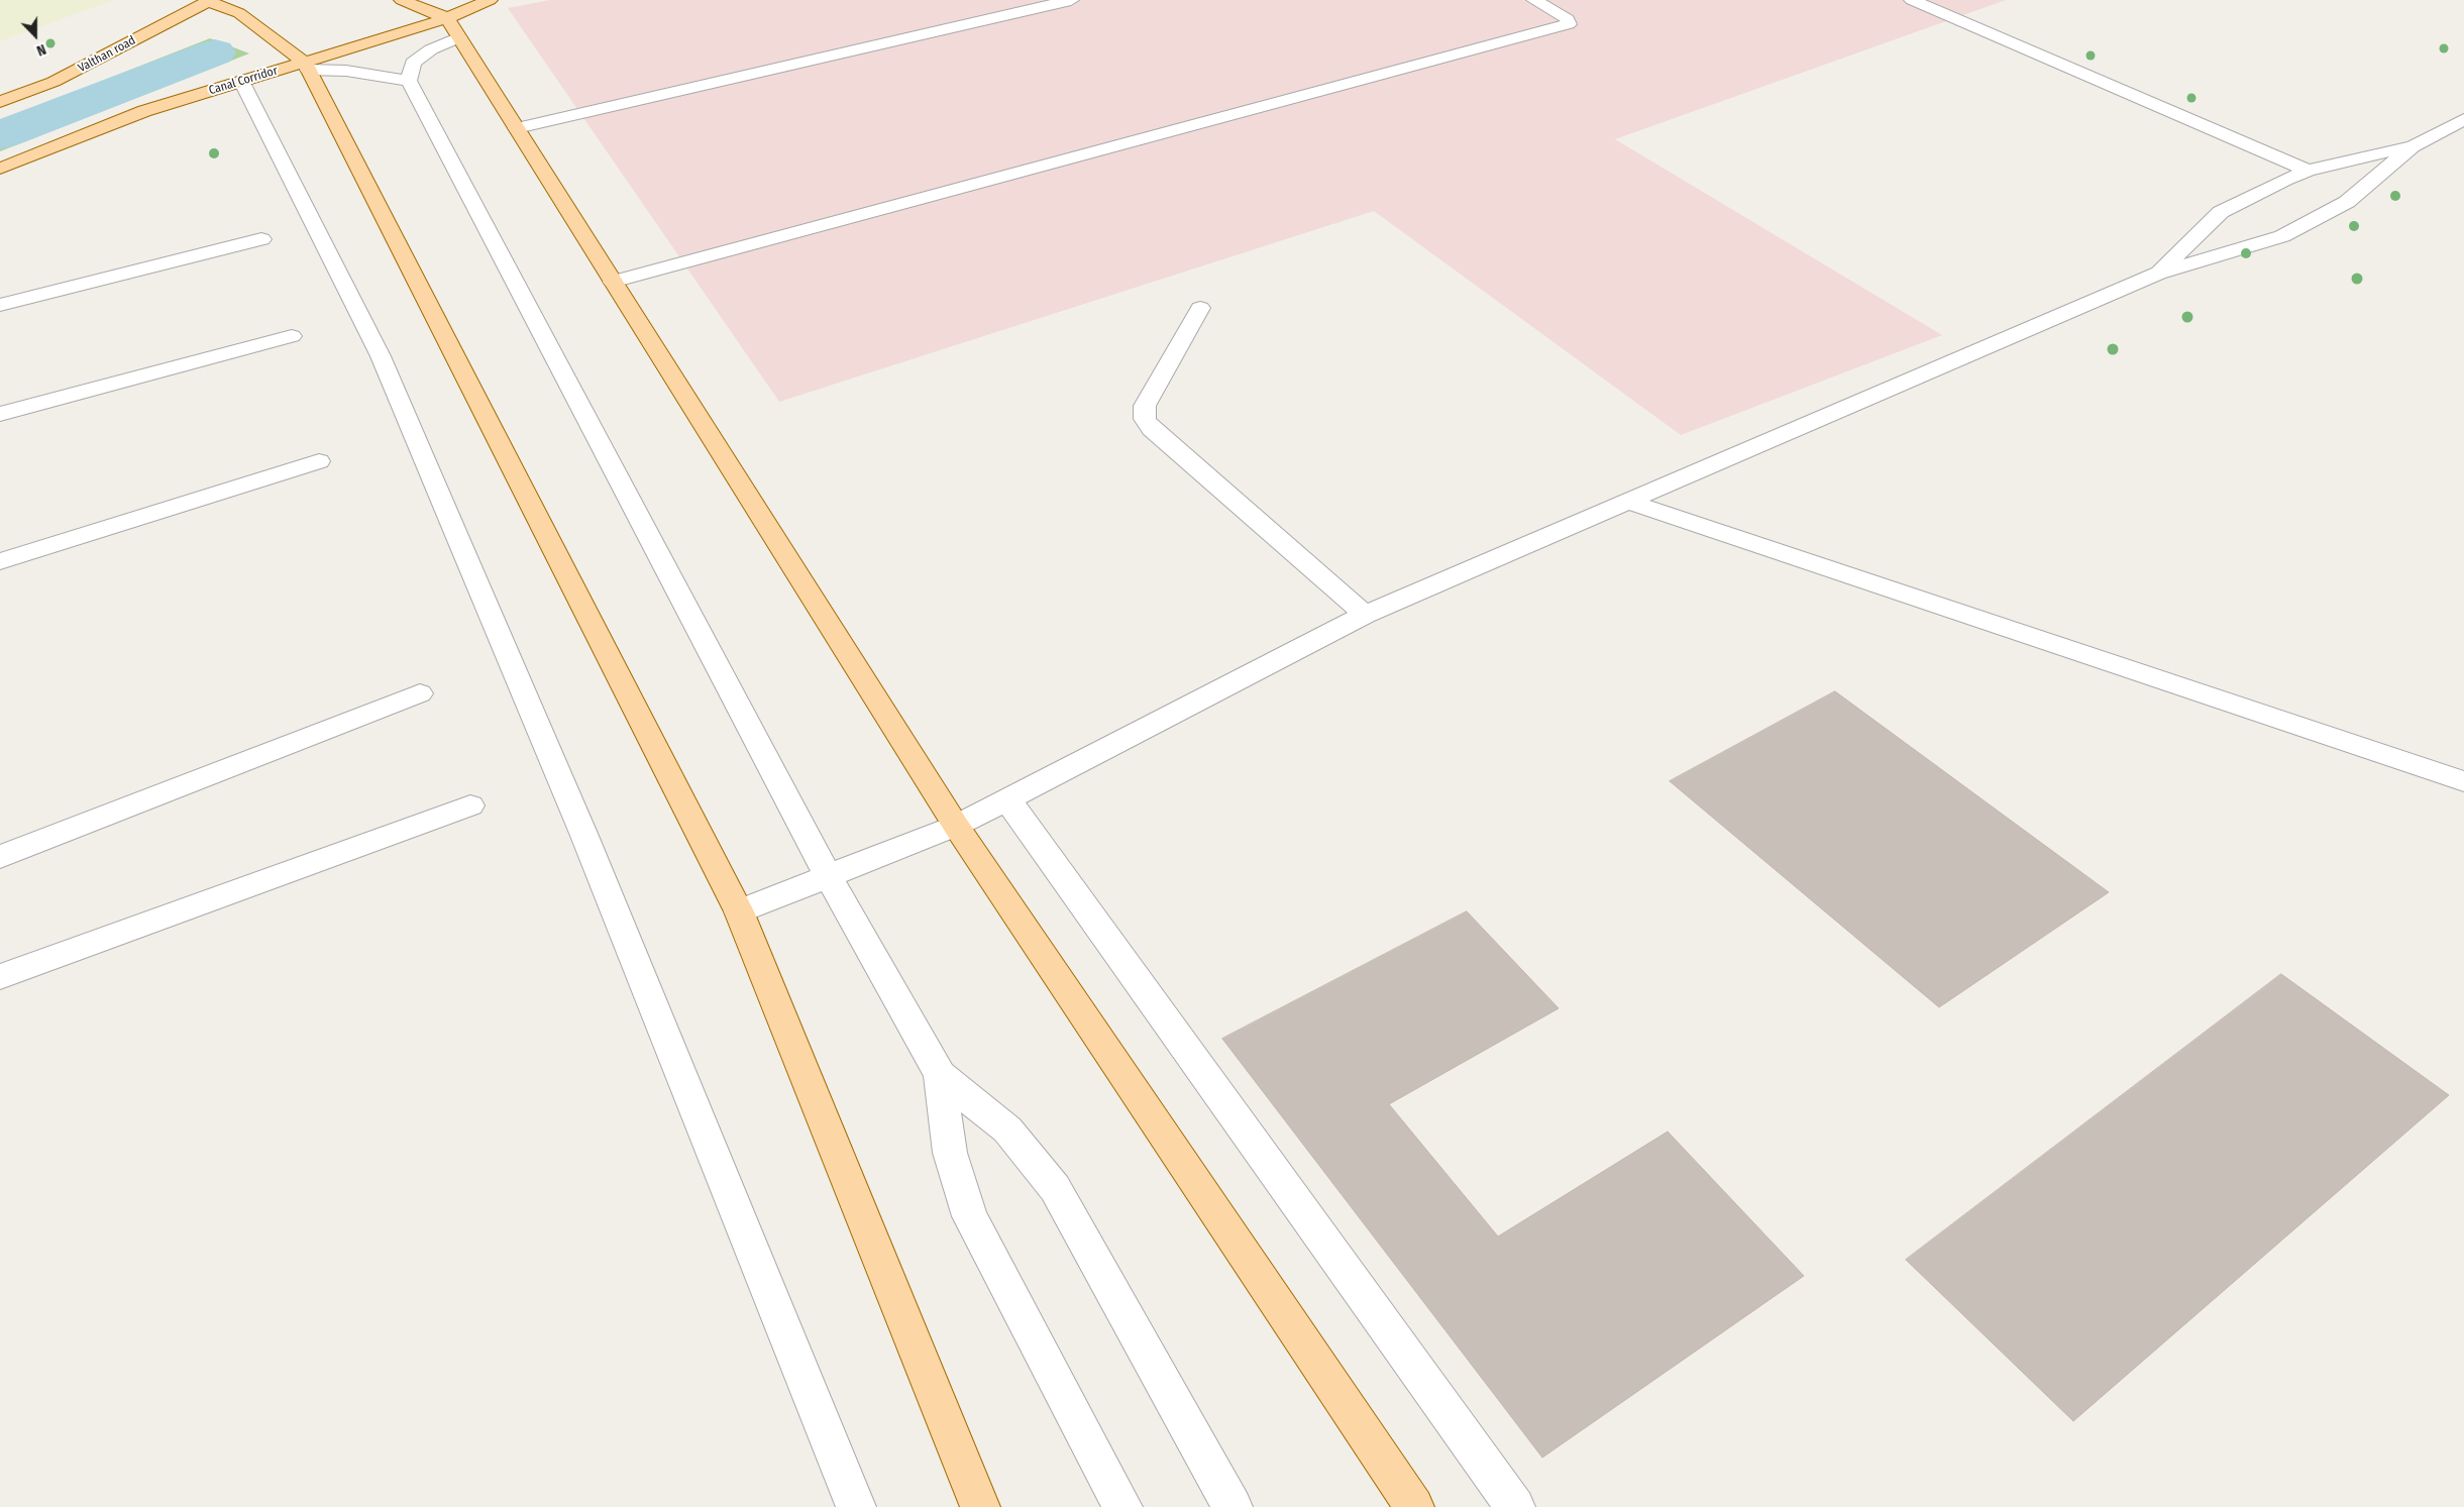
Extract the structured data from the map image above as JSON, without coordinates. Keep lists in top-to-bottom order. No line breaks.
{"streets":{"main road":["Valthan road","Canal Corridor"]},"north":"bottom"}
